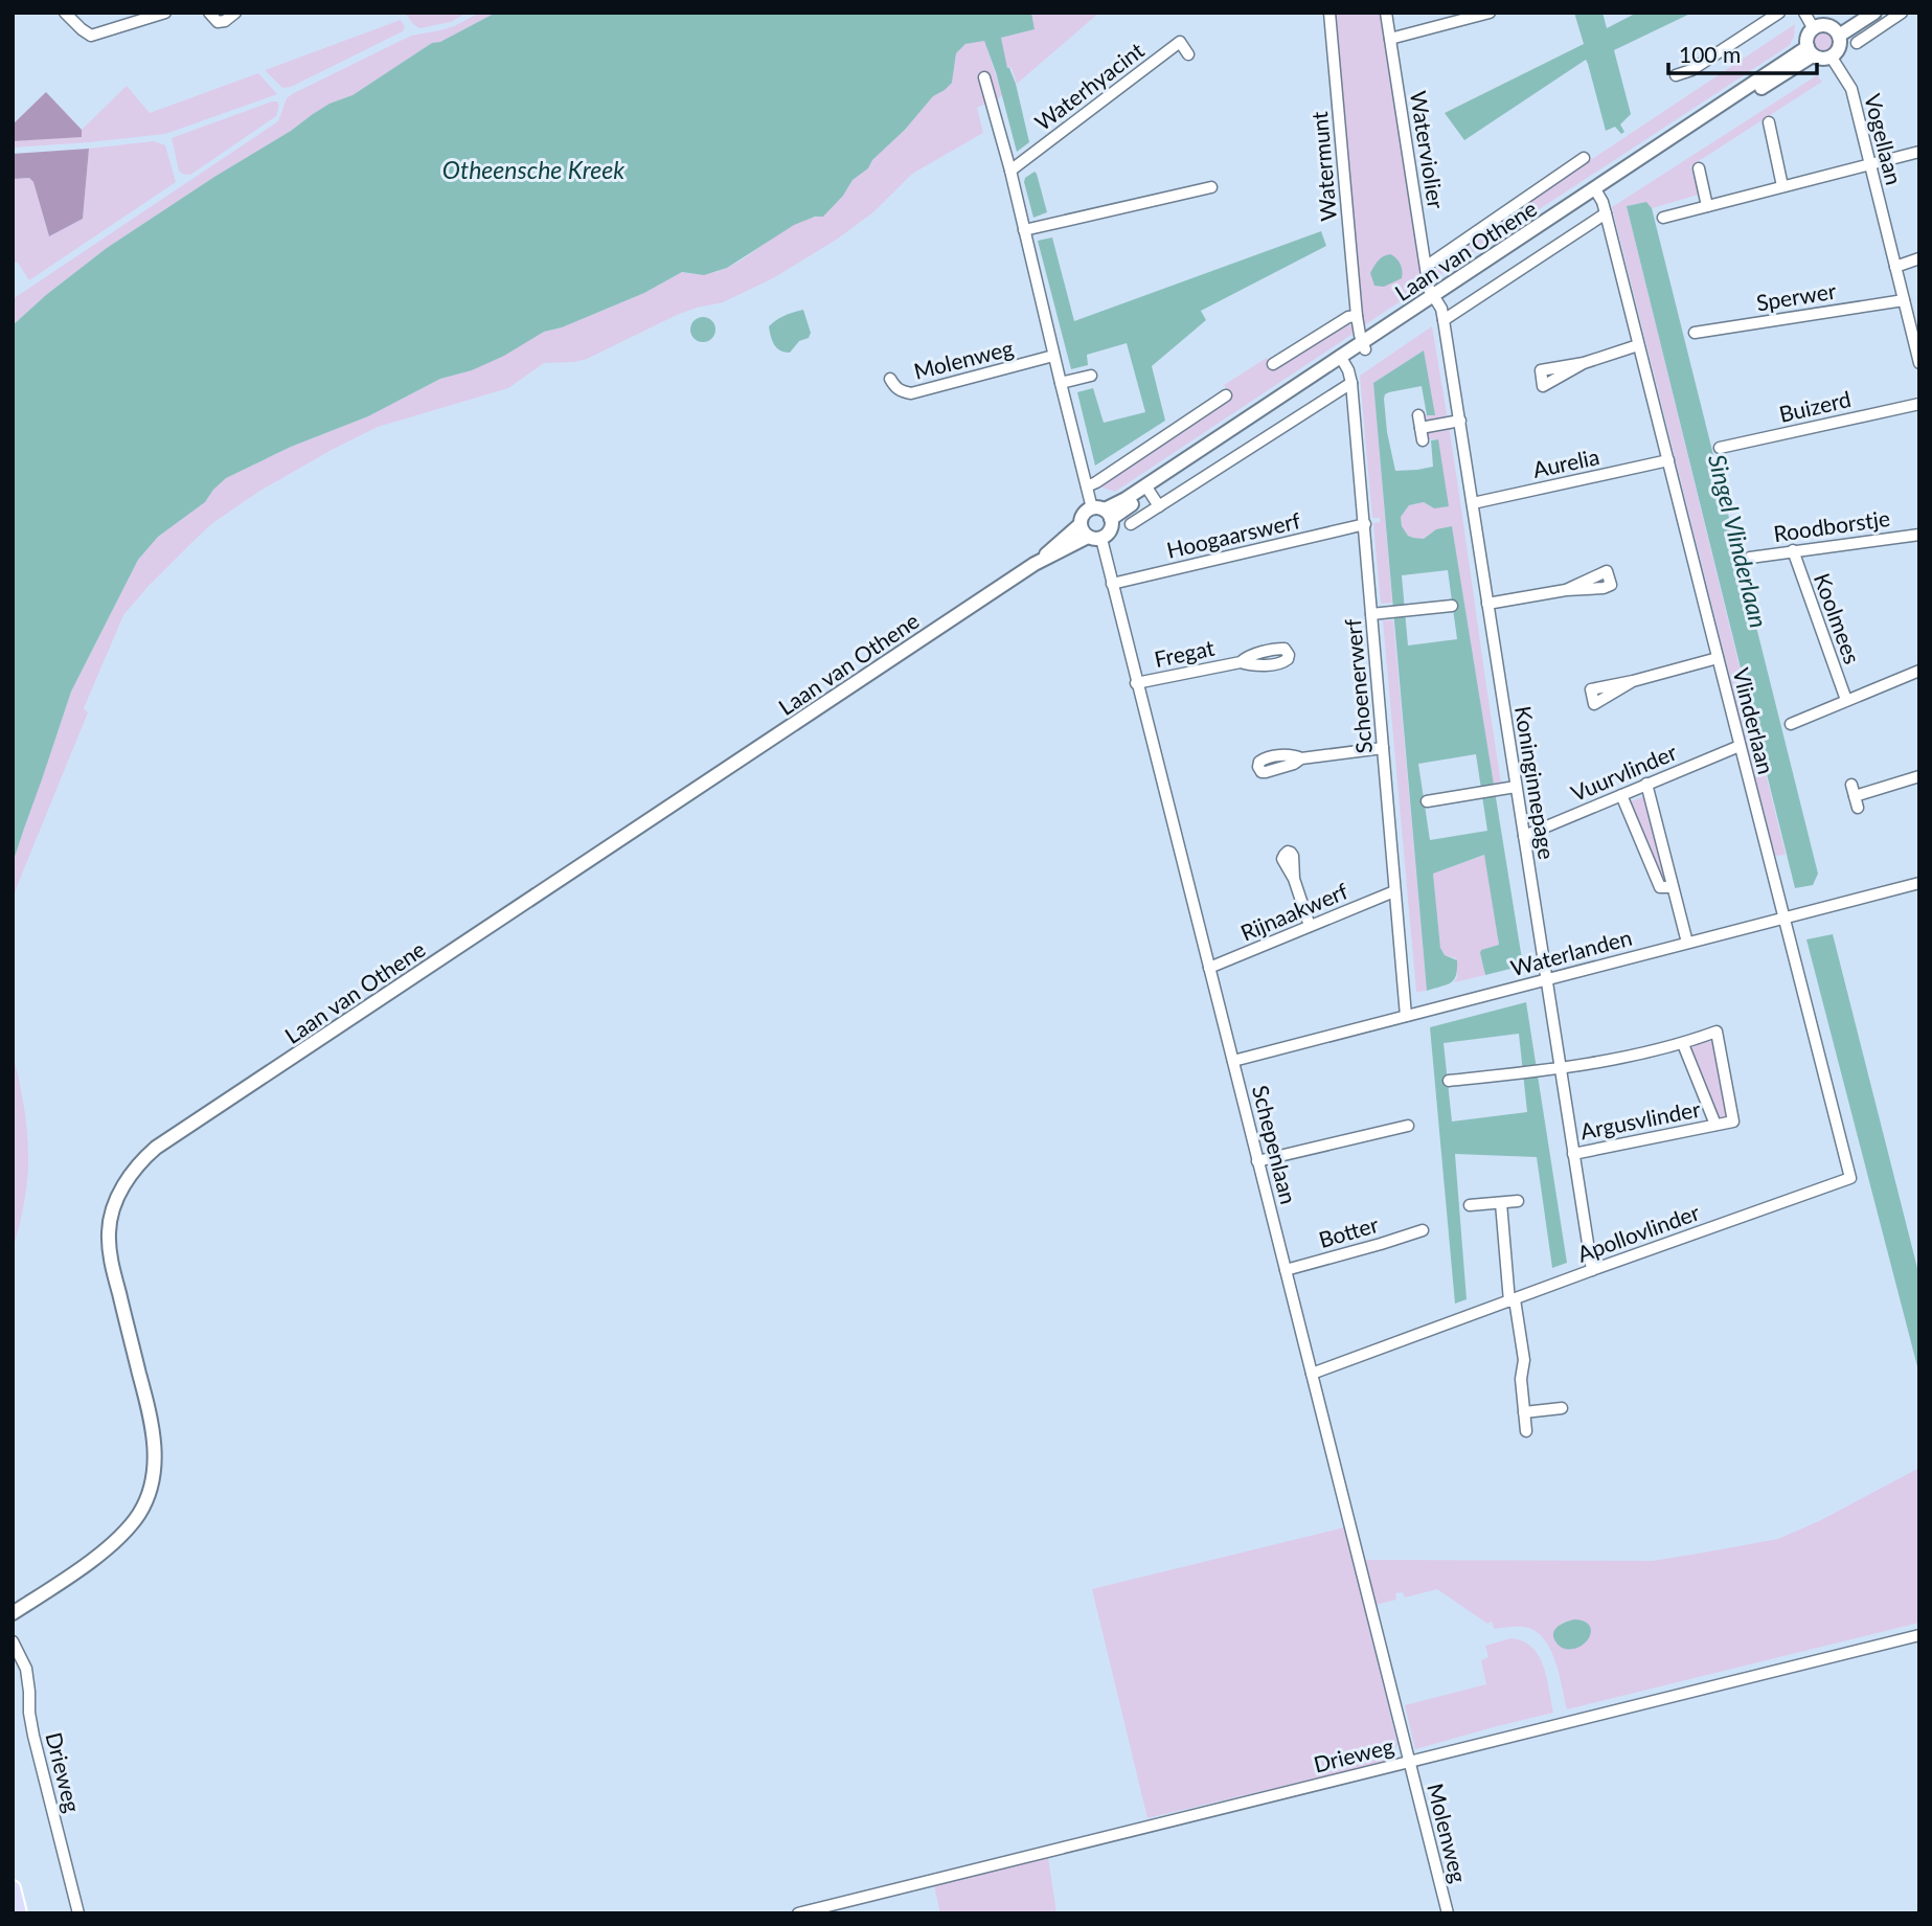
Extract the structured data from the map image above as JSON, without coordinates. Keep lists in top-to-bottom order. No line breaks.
{"streets":{"street":["Waterhyacint","Vogellaan","Waterviolier","Watermunt","Laan van Othene","Sperwer","Molenweg","Buizerd","Aurelia","Roodborstje","Hoogaarswerf","Koolmees","Fregat","Schoenerwerf","Vlinderlaan","Vuurvlinder","Koninginnepage","Rijnaakwerf","Waterlanden","Argusvlinder","Schepenlaan","Botter","Apollovlinder","Drieweg"]},"crossings":[["Vogellaan","Laan van Othene"],["Vogellaan","Sperwer"],["Waterviolier","Laan van Othene"],["Waterviolier","Koninginnepage"],["Watermunt","Laan van Othene"],["Laan van Othene","Schoenerwerf"],["Laan van Othene","Vlinderlaan"],["Laan van Othene","Koninginnepage"],["Laan van Othene","Schepenlaan"],["Molenweg","Schepenlaan"],["Molenweg","Drieweg"],["Aurelia","Vlinderlaan"],["Aurelia","Koninginnepage"],["Roodborstje","Koolmees"],["Hoogaarswerf","Schoenerwerf"],["Hoogaarswerf","Schepenlaan"],["Fregat","Schepenlaan"],["Schoenerwerf","Rijnaakwerf"],["Schoenerwerf","Waterlanden"],["Vlinderlaan","Vuurvlinder"],["Vlinderlaan","Waterlanden"],["Vlinderlaan","Apollovlinder"],["Vuurvlinder","Koninginnepage"],["Koninginnepage","Waterlanden"],["Koninginnepage","Argusvlinder"],["Koninginnepage","Apollovlinder"],["Rijnaakwerf","Schepenlaan"],["Waterlanden","Schepenlaan"],["Schepenlaan","Botter"],["Schepenlaan","Apollovlinder"],["Schepenlaan","Drieweg"]],"water":["Otheensche Kreek","Singel Vlinderlaan"],"scale_bar":"100 m"}
